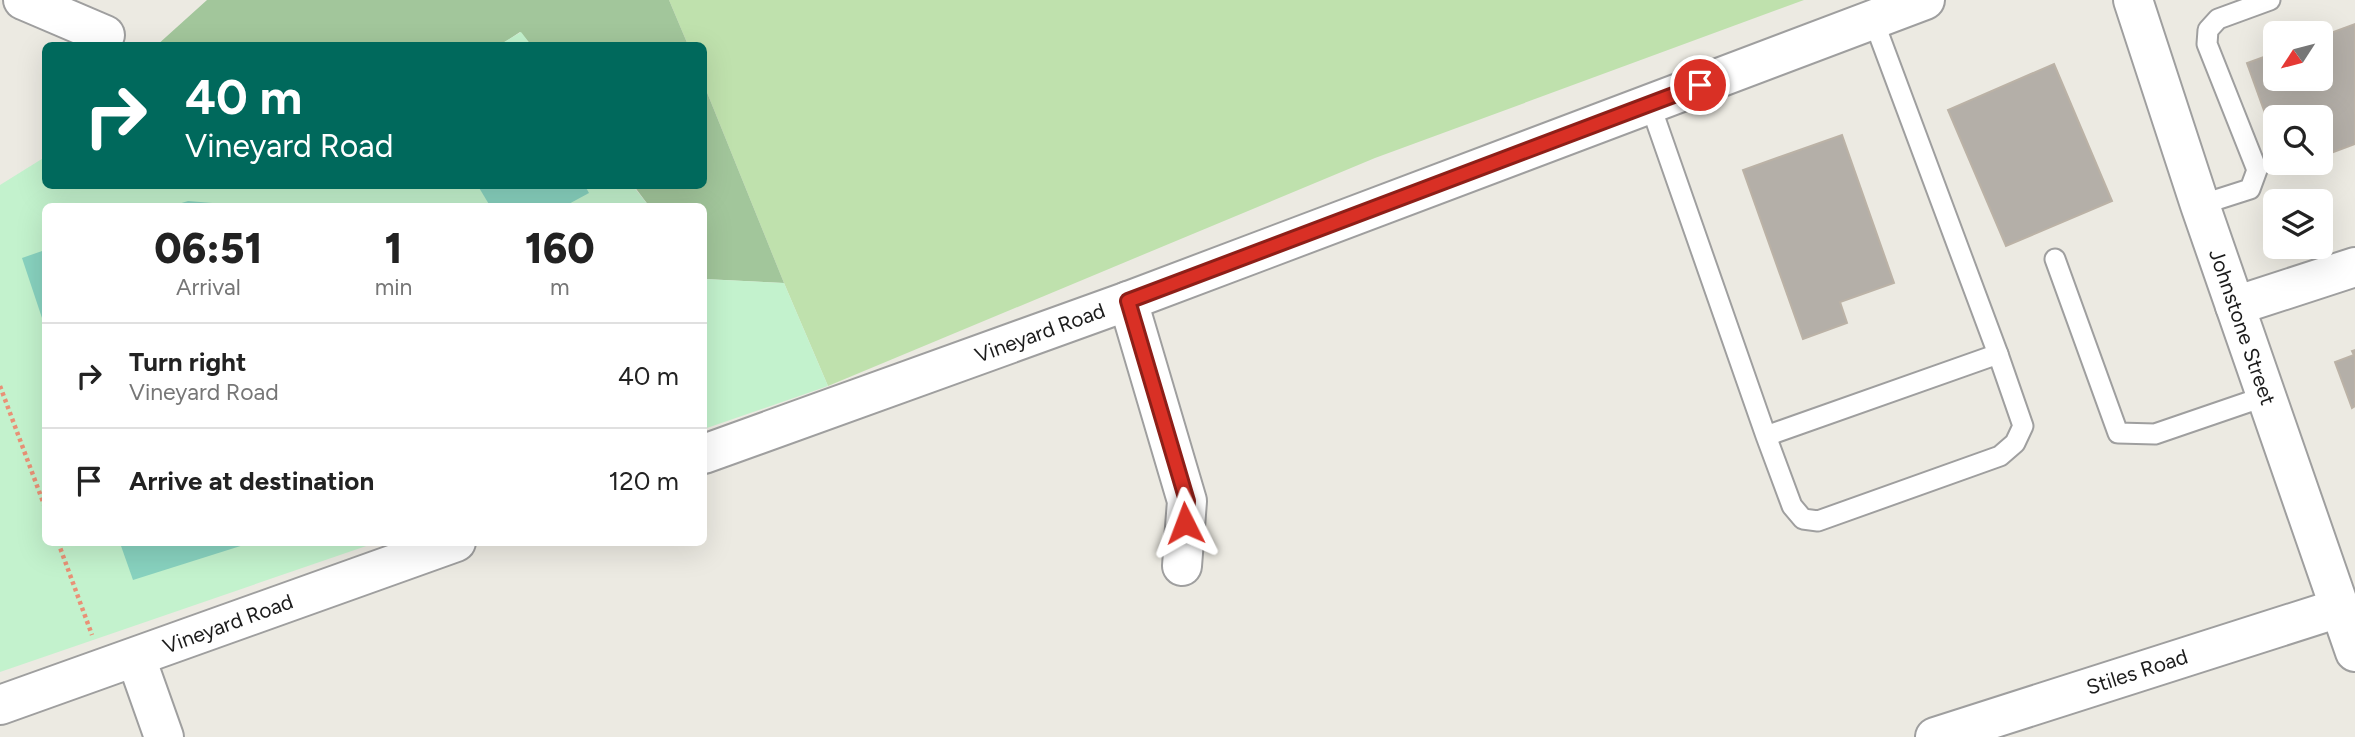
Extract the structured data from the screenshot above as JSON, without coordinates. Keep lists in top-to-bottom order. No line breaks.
{"streets":{"street":["Johnstone Street","Vineyard Road","Stiles Road"]},"crossings":[["Johnstone Street","Stiles Road"]],"north":"bottom left","page":{"turn":["40 m","Vineyard Road"],"eta":["06:51","Arrival","1","min","160","m"],"list":[{"name":"Turn right","note":"Vineyard Road","value":"40 m"},{"name":"Arrive at destination","value":"120 m"}]}}
